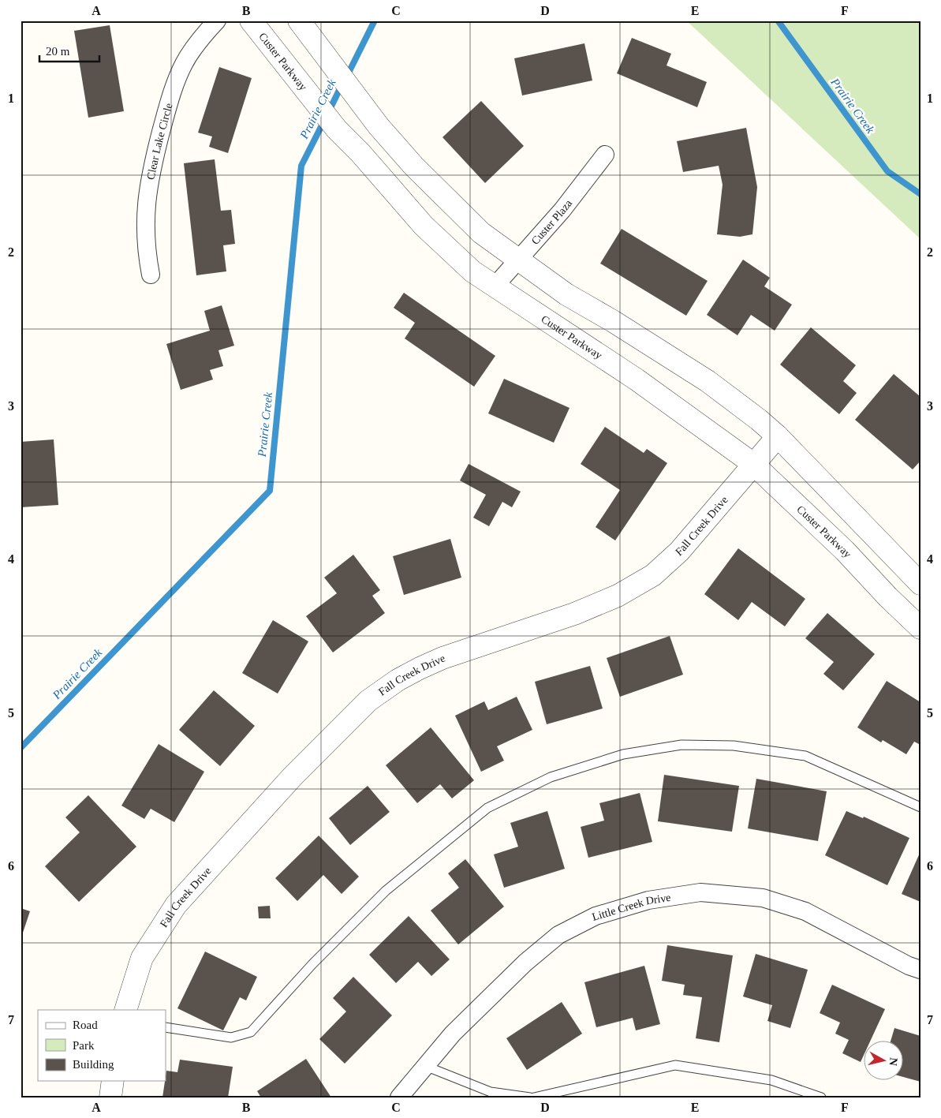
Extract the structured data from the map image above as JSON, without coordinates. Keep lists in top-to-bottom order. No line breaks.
{"streets":{"street":["Custer Parkway","Clear Lake Circle","Custer Plaza","Fall Creek Drive","Little Creek Drive"]},"crossings":[["Custer Parkway","Custer Plaza"],["Custer Parkway","Fall Creek Drive"]],"water":["Prairie Creek"],"legend":["Road","Park","Building"],"scale_bar":"20 m","north":"right","grid":{"columns":["A","B","C","D","E","F"],"rows":["1","2","3","4","5","6","7"]}}
